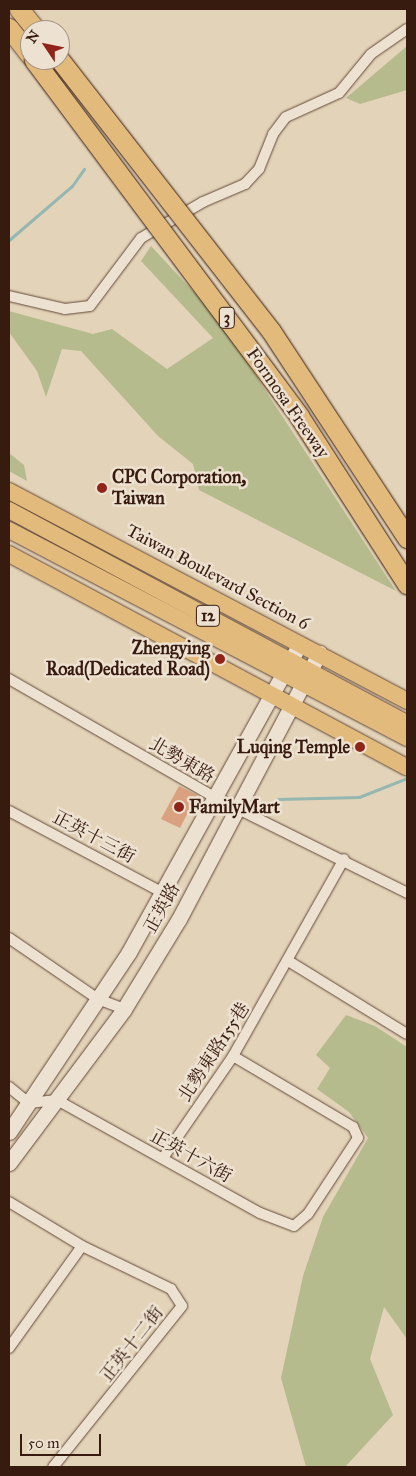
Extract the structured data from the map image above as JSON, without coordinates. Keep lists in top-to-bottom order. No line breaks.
{"streets":{"highway":["3","Formosa Freeway"],"main road":["Taiwan Boulevard Section 6","12"],"street":["北勢東路","正英十三街","正英路","北勢東路155巷","正英十六街","正英十二街"]},"crossings":[["Taiwan Boulevard Section 6","正英路"],["12","正英路"],["北勢東路","正英路"],["北勢東路","北勢東路155巷"],["正英十三街","正英路"],["正英路","正英十六街"],["北勢東路155巷","正英十六街"]],"places":["CPC Corporation, Taiwan","Zhengying Road(Dedicated Road)","Luqing Temple","FamilyMart"],"scale_bar":"50 m","north":"top left"}
